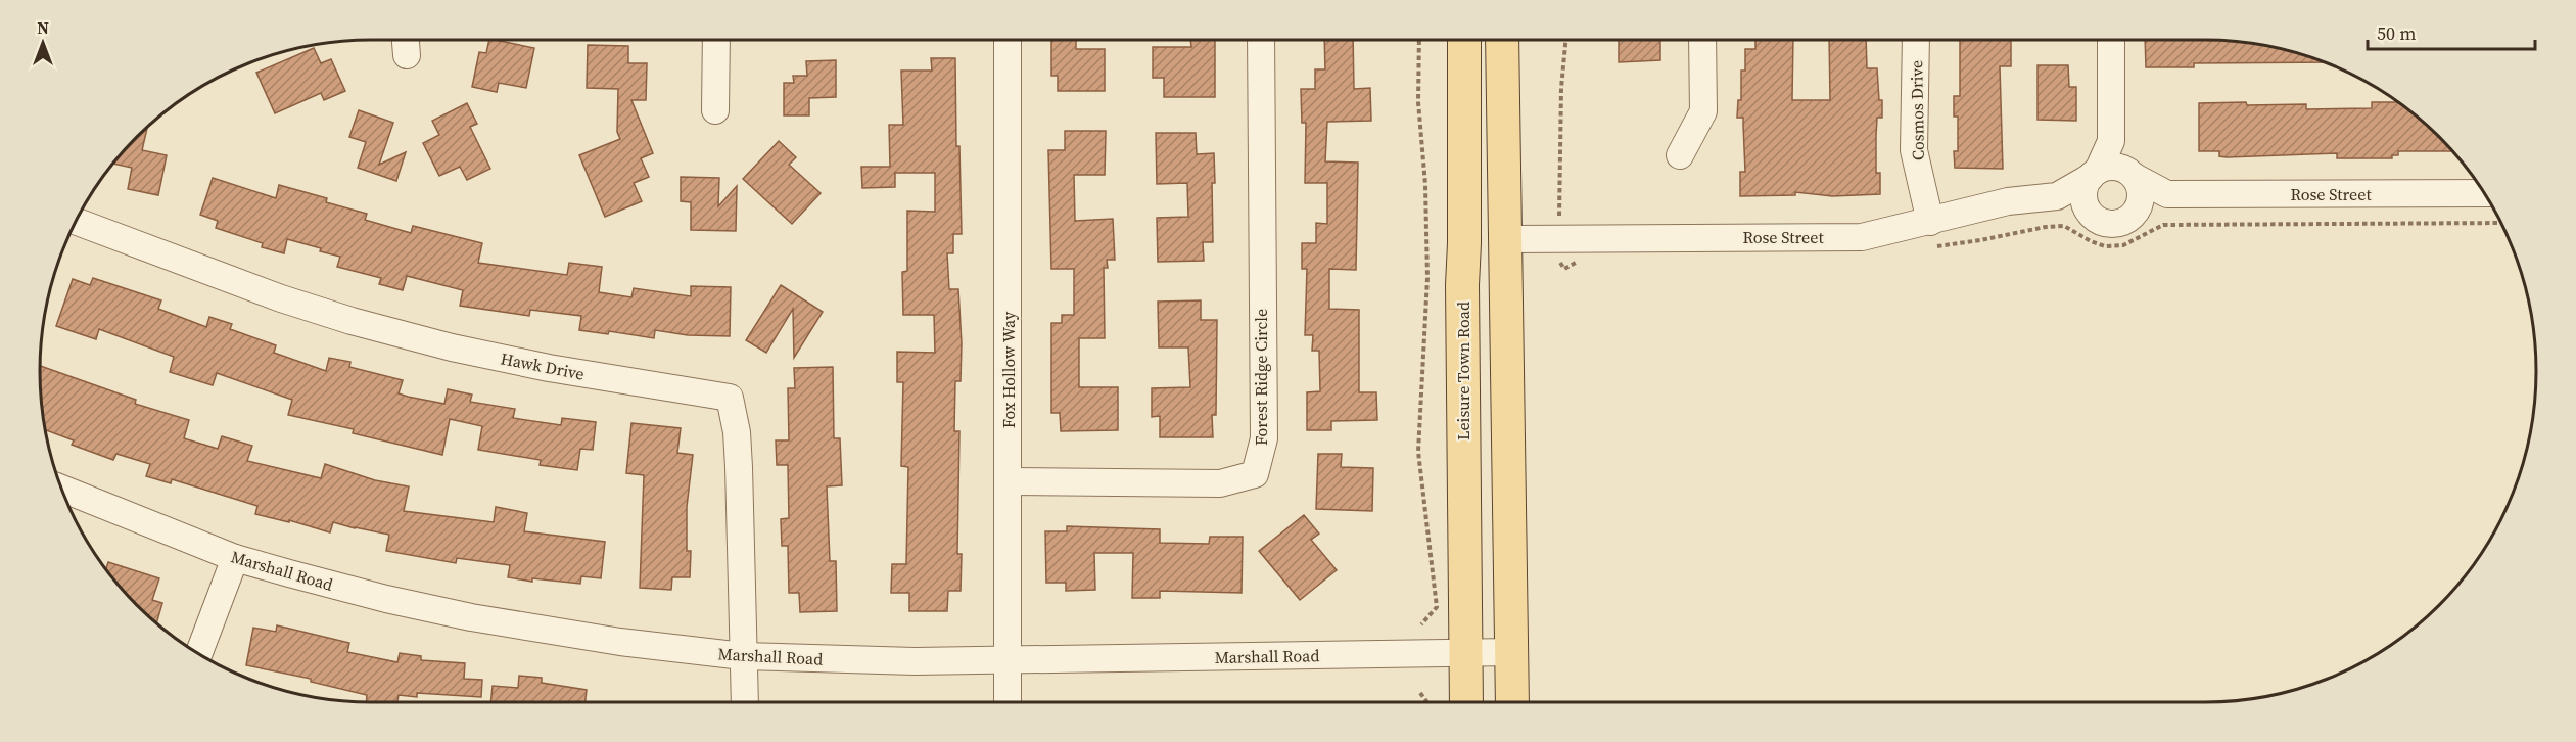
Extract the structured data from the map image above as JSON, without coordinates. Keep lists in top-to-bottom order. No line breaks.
{"streets":{"main road":["Leisure Town Road"],"street":["Cosmos Drive","Rose Street","Hawk Drive","Fox Hollow Way","Forest Ridge Circle","Marshall Road"]},"crossings":[["Cosmos Drive","Rose Street"],["Hawk Drive","Marshall Road"],["Fox Hollow Way","Forest Ridge Circle"],["Fox Hollow Way","Marshall Road"],["Leisure Town Road","Marshall Road"]],"scale_bar":"50 m","north":"top"}
